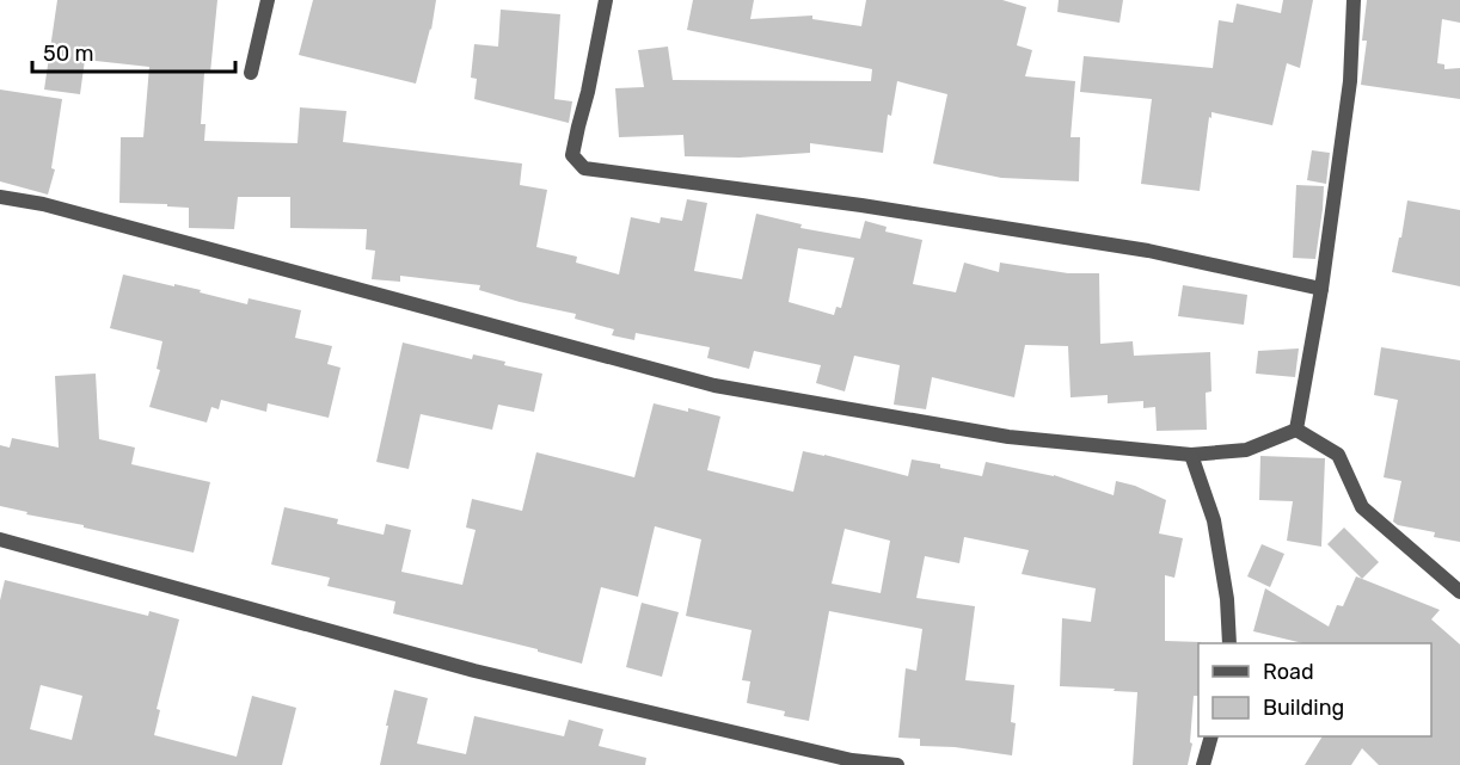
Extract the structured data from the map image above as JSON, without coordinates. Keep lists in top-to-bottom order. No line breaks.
{"legend":["Road","Building"],"scale_bar":"50 m"}
